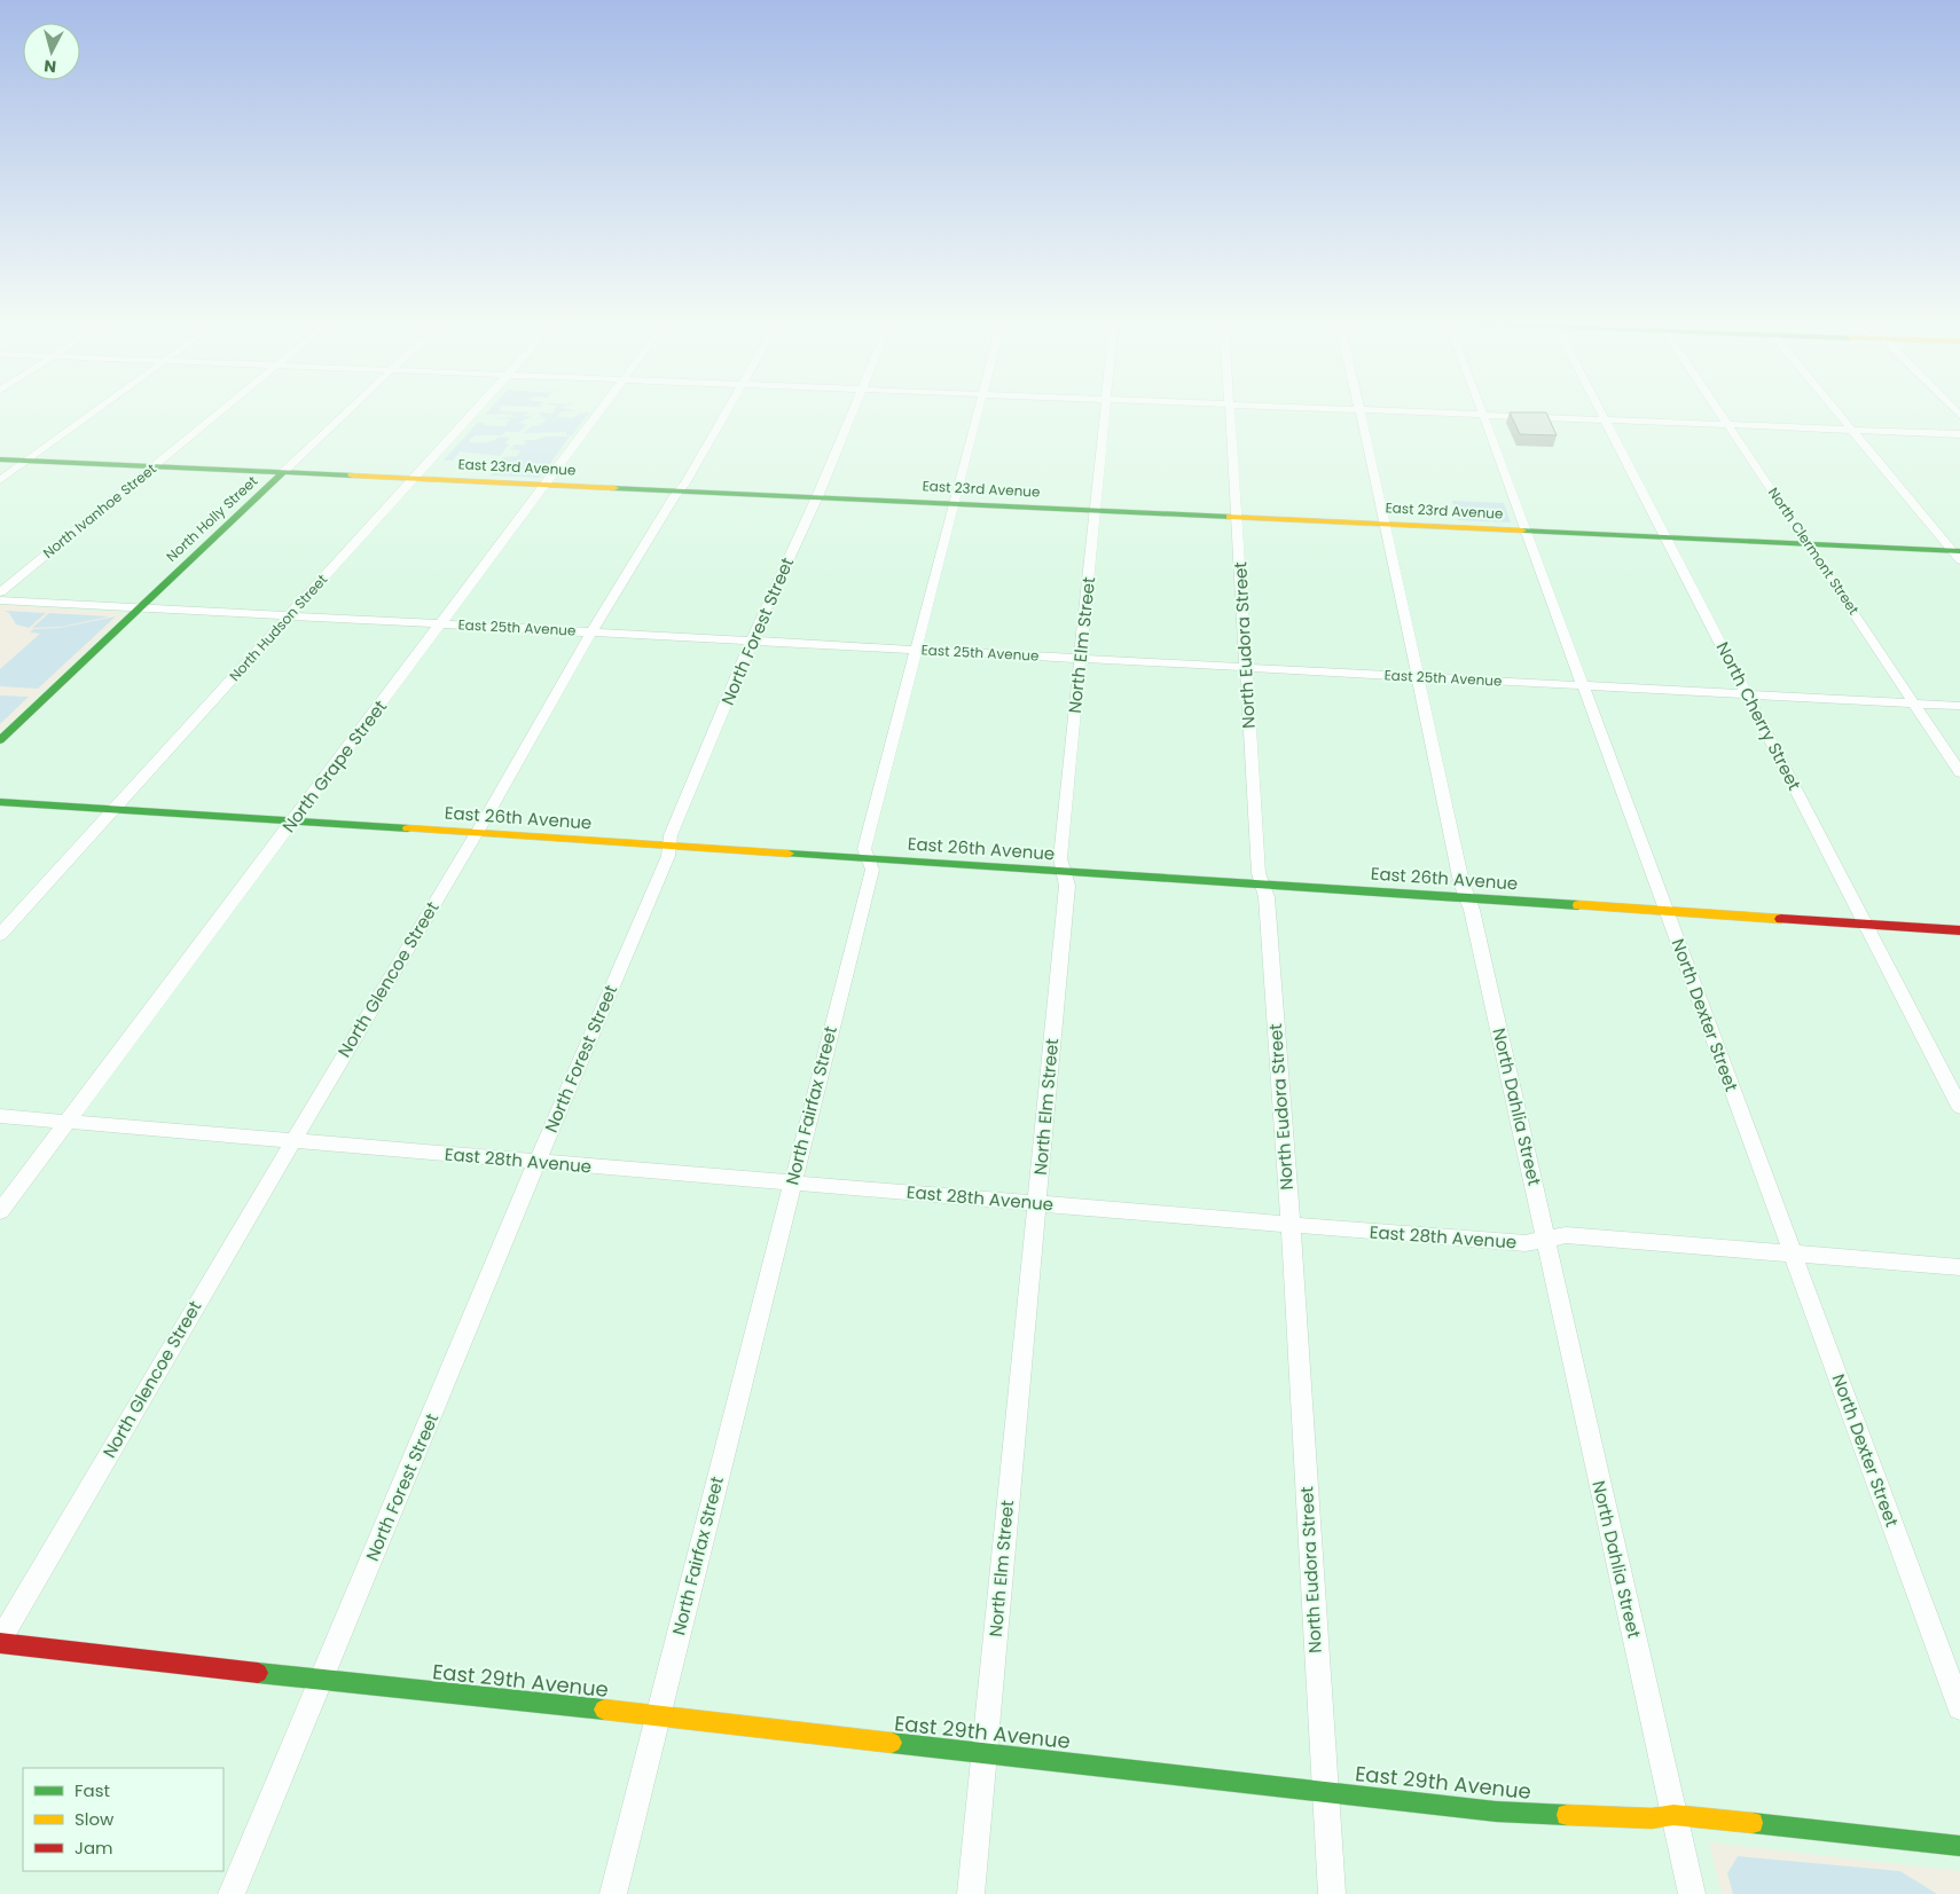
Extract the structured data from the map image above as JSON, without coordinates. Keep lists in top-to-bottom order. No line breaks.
{"streets":{"street":["East 23rd Avenue","North Ivanhoe Street","North Holly Street","North Clermont Street","North Hudson Street","East 25th Avenue","North Forest Street","North Elm Street","North Eudora Street","North Cherry Street","North Grape Street","East 26th Avenue","North Glencoe Street","North Dexter Street","North Fairfax Street","North Dahlia Street","East 28th Avenue","East 29th Avenue"]},"crossings":[["East 23rd Avenue","North Ivanhoe Street"],["East 23rd Avenue","North Holly Street"],["East 23rd Avenue","North Clermont Street"],["East 23rd Avenue","North Hudson Street"],["East 23rd Avenue","North Forest Street"],["East 23rd Avenue","North Elm Street"],["East 23rd Avenue","North Eudora Street"],["East 23rd Avenue","North Cherry Street"],["East 23rd Avenue","North Grape Street"],["East 23rd Avenue","North Glencoe Street"],["East 23rd Avenue","North Dexter Street"],["East 23rd Avenue","North Fairfax Street"],["East 23rd Avenue","North Dahlia Street"],["North Holly Street","East 25th Avenue"],["North Clermont Street","East 25th Avenue"],["North Hudson Street","East 25th Avenue"],["North Hudson Street","East 26th Avenue"],["East 25th Avenue","North Forest Street"],["East 25th Avenue","North Elm Street"],["East 25th Avenue","North Eudora Street"],["East 25th Avenue","North Cherry Street"],["East 25th Avenue","North Grape Street"],["East 25th Avenue","North Glencoe Street"],["East 25th Avenue","North Dexter Street"],["East 25th Avenue","North Fairfax Street"],["East 25th Avenue","North Dahlia Street"],["North Forest Street","East 26th Avenue"],["North Forest Street","East 28th Avenue"],["North Forest Street","East 29th Avenue"],["North Elm Street","East 26th Avenue"],["North Elm Street","East 28th Avenue"],["North Elm Street","East 29th Avenue"],["North Eudora Street","East 26th Avenue"],["North Eudora Street","East 28th Avenue"],["North Eudora Street","East 29th Avenue"],["North Cherry Street","East 26th Avenue"],["North Grape Street","East 26th Avenue"],["North Grape Street","East 28th Avenue"],["East 26th Avenue","North Glencoe Street"],["East 26th Avenue","North Dexter Street"],["East 26th Avenue","North Fairfax Street"],["East 26th Avenue","North Dahlia Street"],["North Glencoe Street","East 28th Avenue"],["North Glencoe Street","East 29th Avenue"],["North Dexter Street","East 28th Avenue"],["North Fairfax Street","East 28th Avenue"],["North Fairfax Street","East 29th Avenue"],["North Dahlia Street","East 28th Avenue"],["North Dahlia Street","East 29th Avenue"]],"legend":["Fast","Slow","Jam"],"north":"bottom"}
